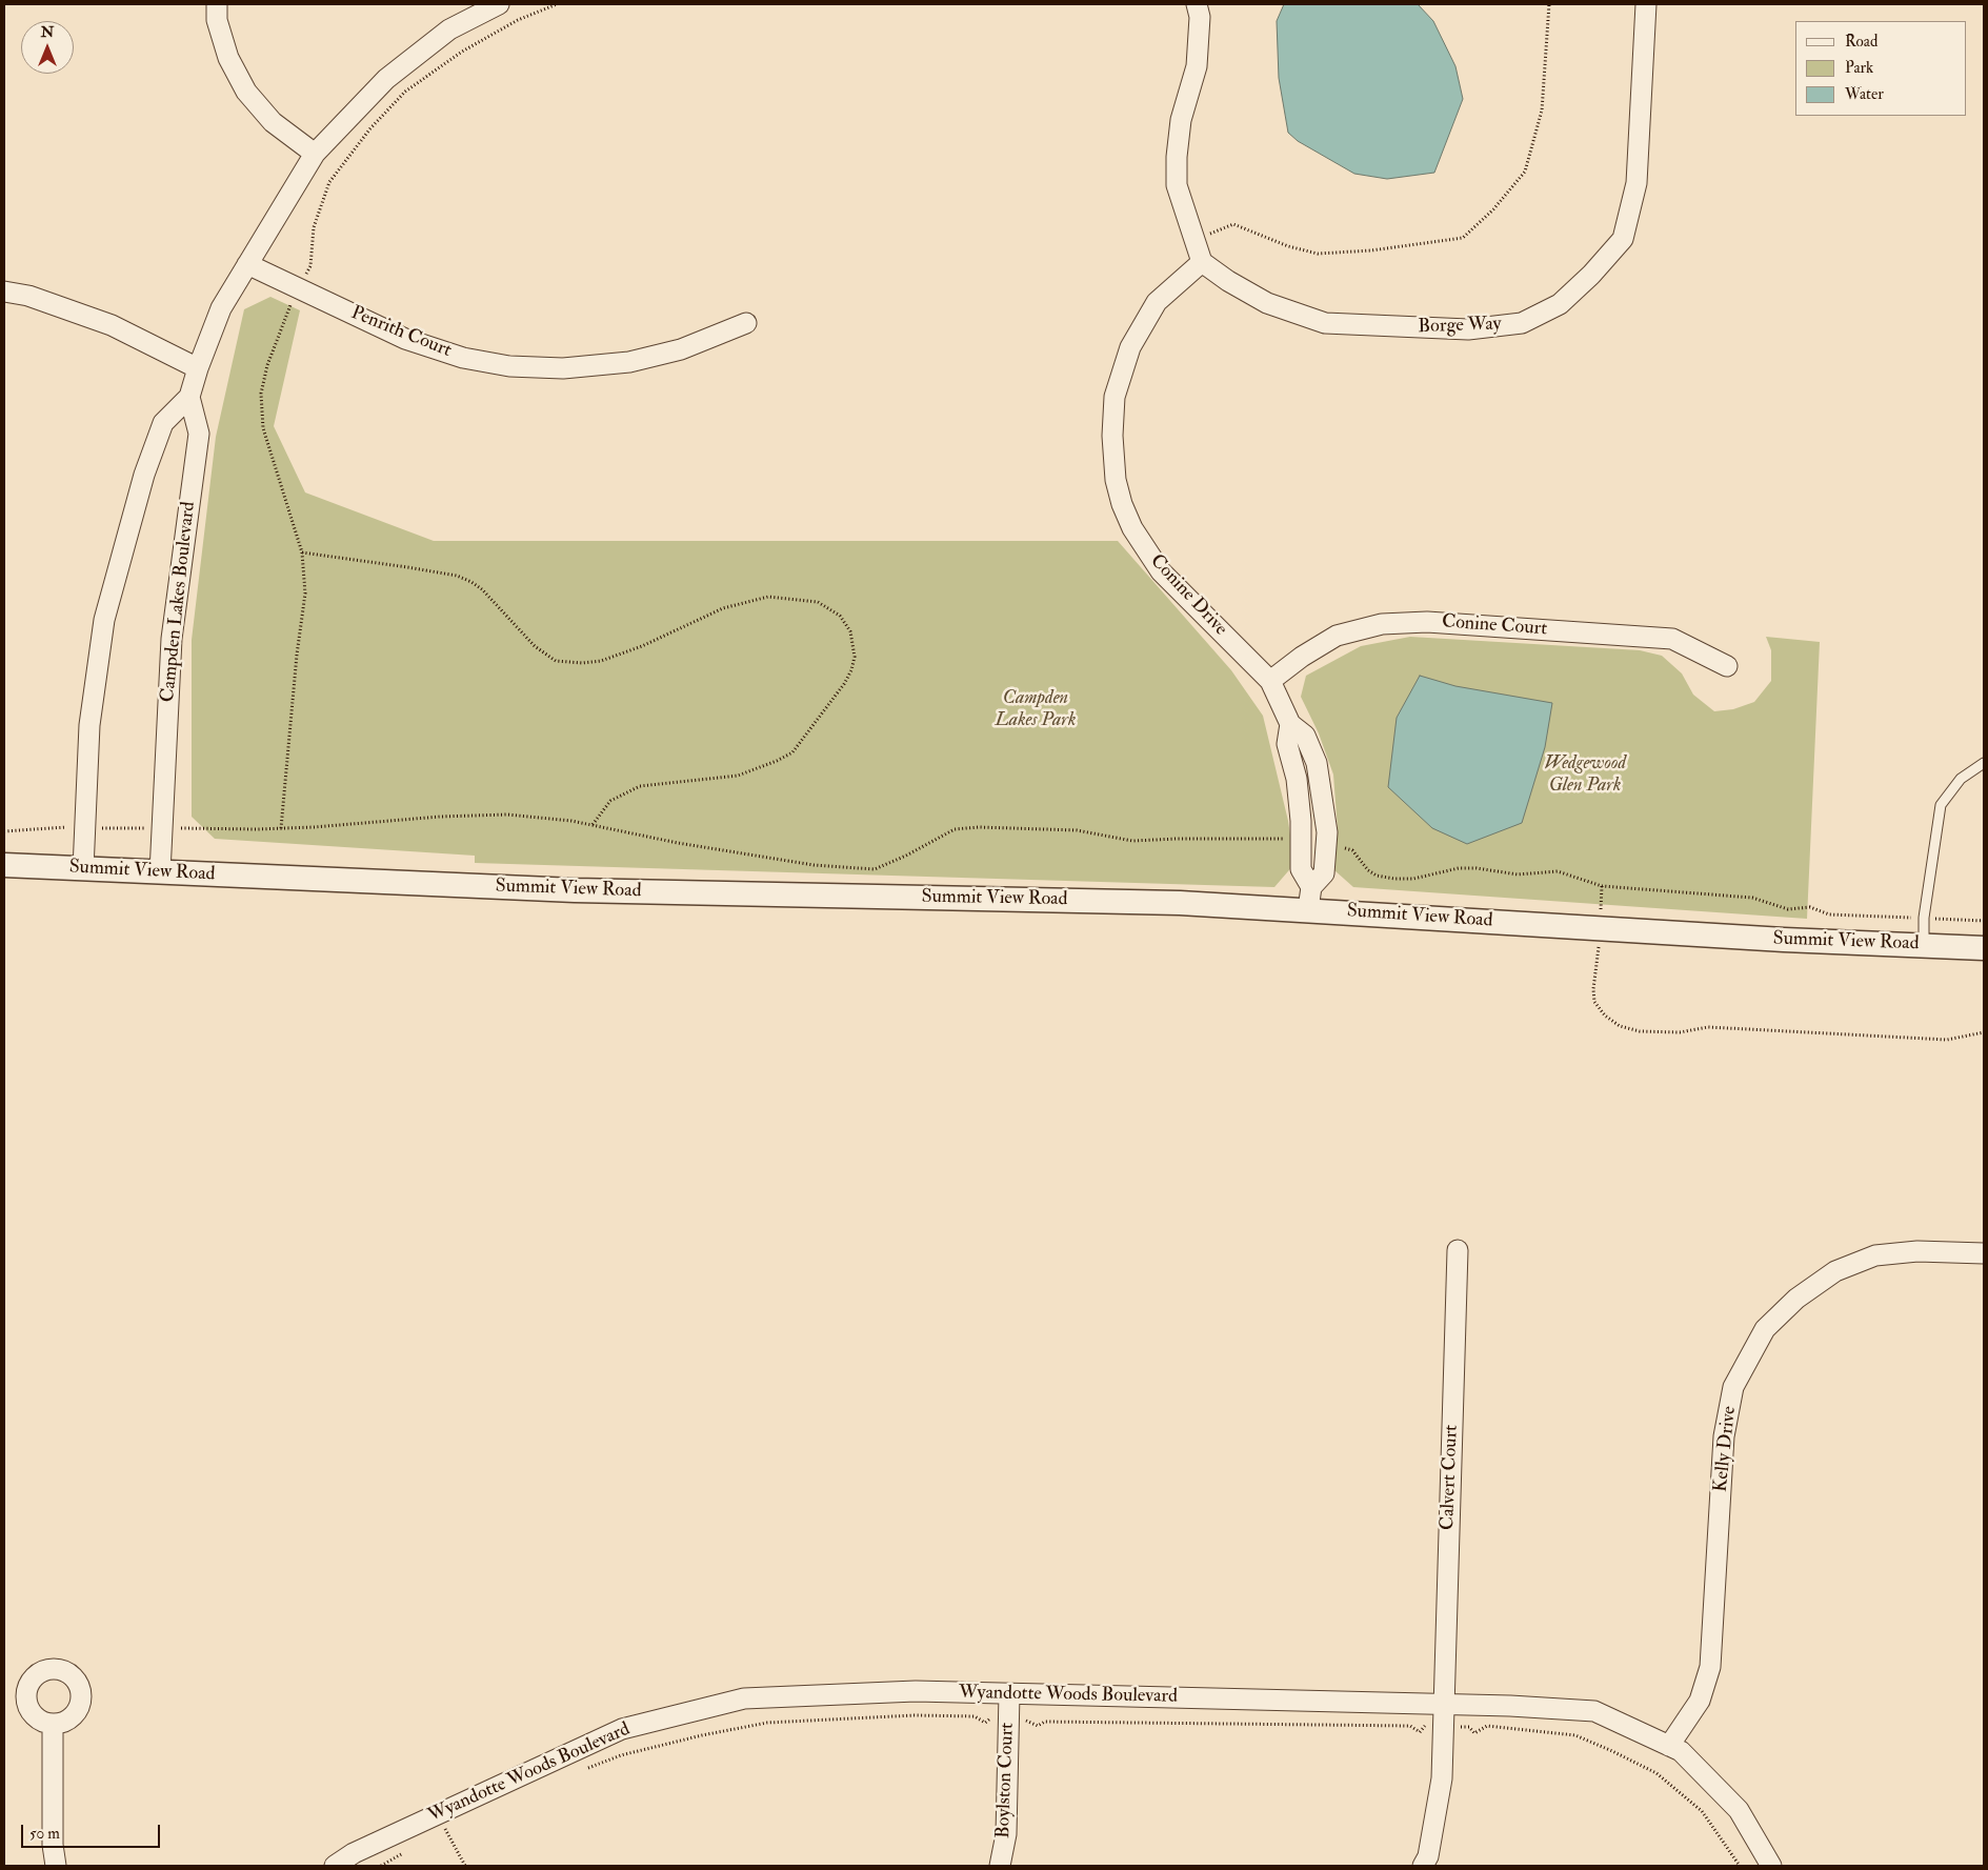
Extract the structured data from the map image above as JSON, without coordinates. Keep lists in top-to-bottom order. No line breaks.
{"streets":{"street":["Borge Way","Penrith Court","Conine Drive","Campden Lakes Boulevard","Conine Court","Summit View Road","Kelly Drive","Calvert Court","Wyandotte Woods Boulevard","Boylston Court"]},"crossings":[["Borge Way","Conine Drive"],["Conine Drive","Conine Court"],["Conine Drive","Summit View Road"],["Campden Lakes Boulevard","Summit View Road"],["Kelly Drive","Wyandotte Woods Boulevard"],["Calvert Court","Wyandotte Woods Boulevard"],["Wyandotte Woods Boulevard","Boylston Court"]],"parks":["Campden Lakes Park","Wedgewood Glen Park"],"legend":["Road","Park","Water"],"scale_bar":"50 m","north":"top"}
